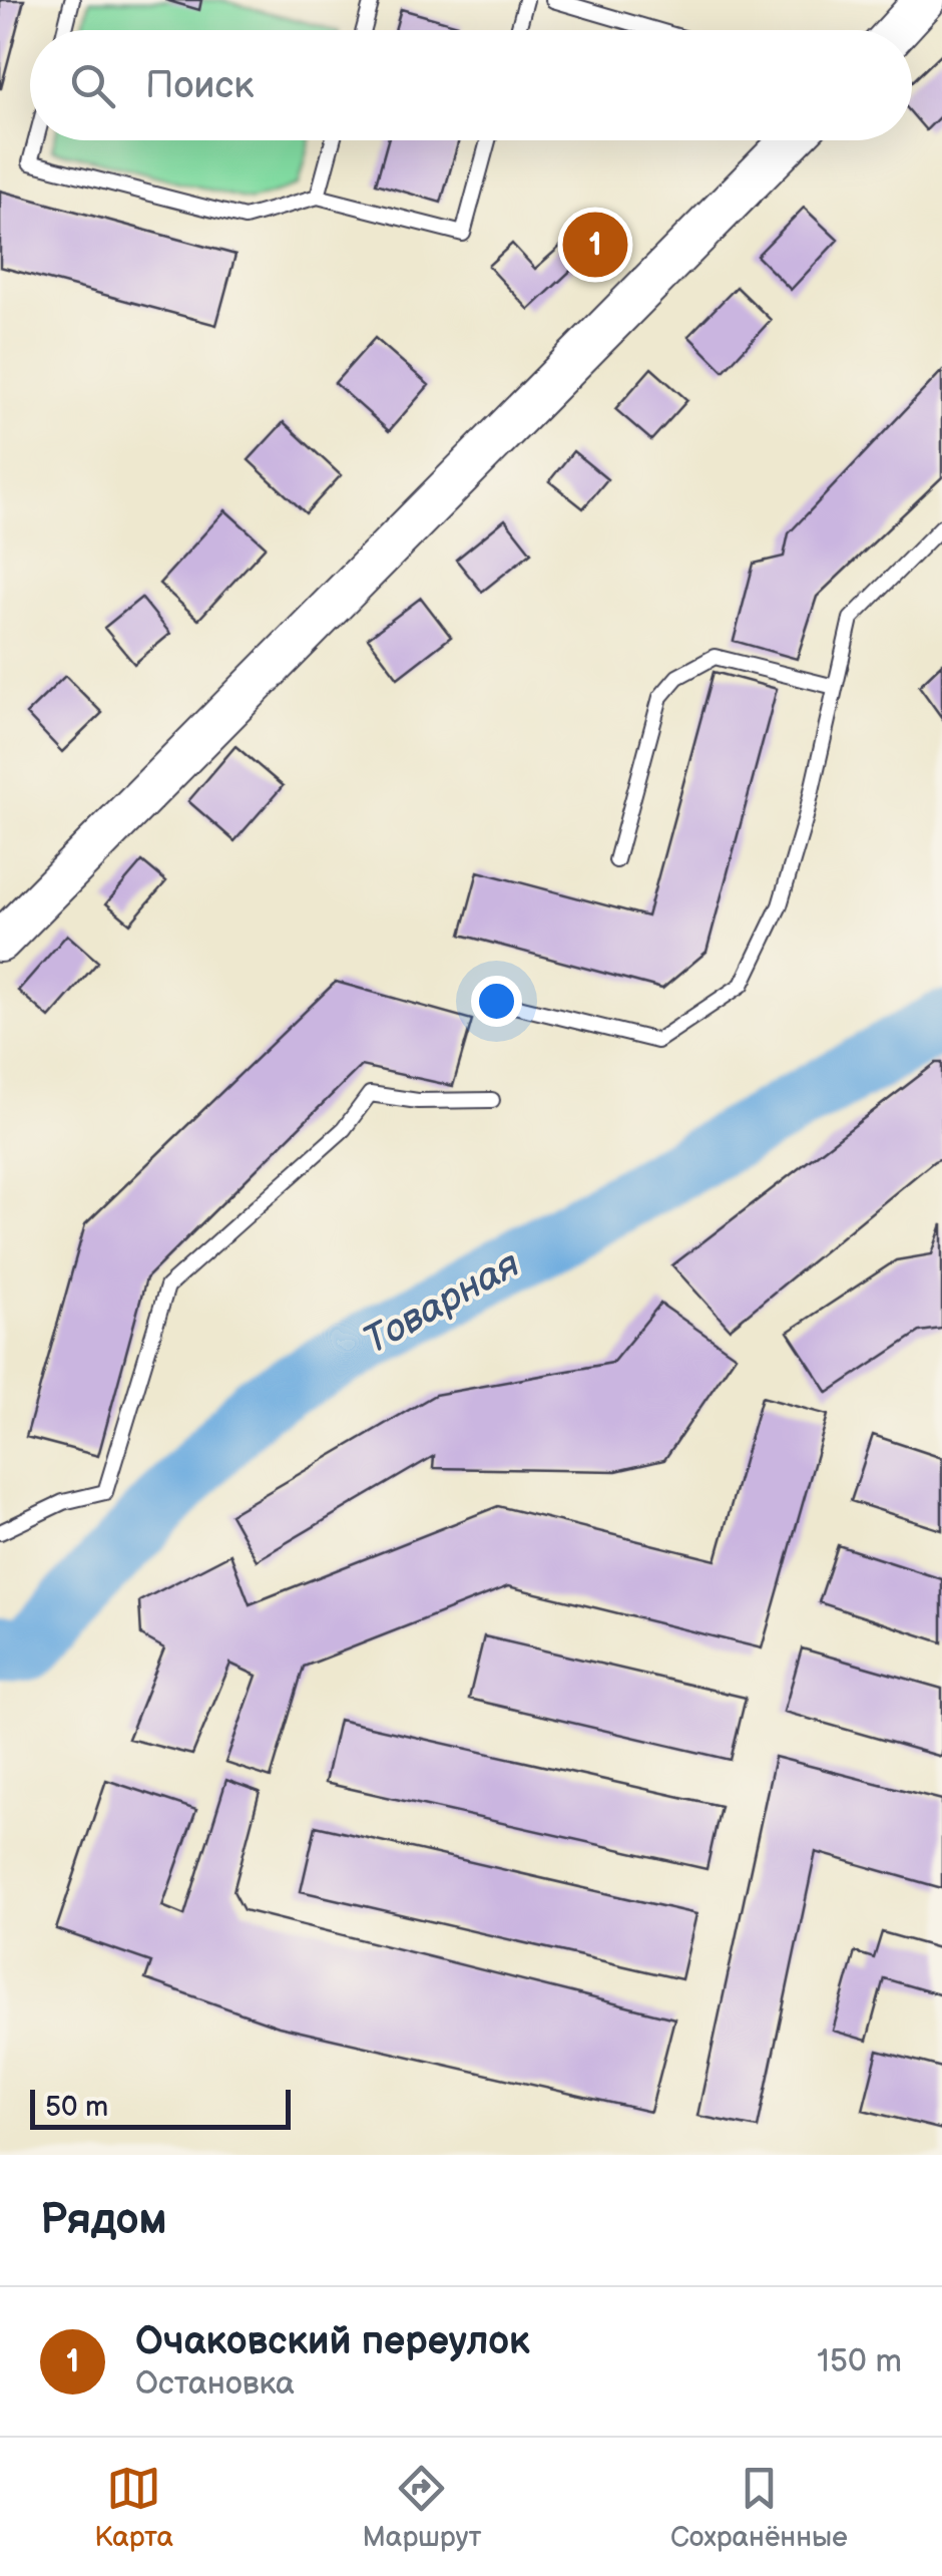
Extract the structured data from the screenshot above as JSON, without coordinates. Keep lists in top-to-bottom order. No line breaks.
{"water":["Товарная"],"scale_bar":"50 m","page":{"search":"Поиск","pins":"1","scale":"50 m","heading":"Рядом","list":[{"mark":"1","name":"Очаковский переулок","note":"Остановка","value":"150 m"}],"nav":["Карта","Маршрут","Сохранённые"]}}
